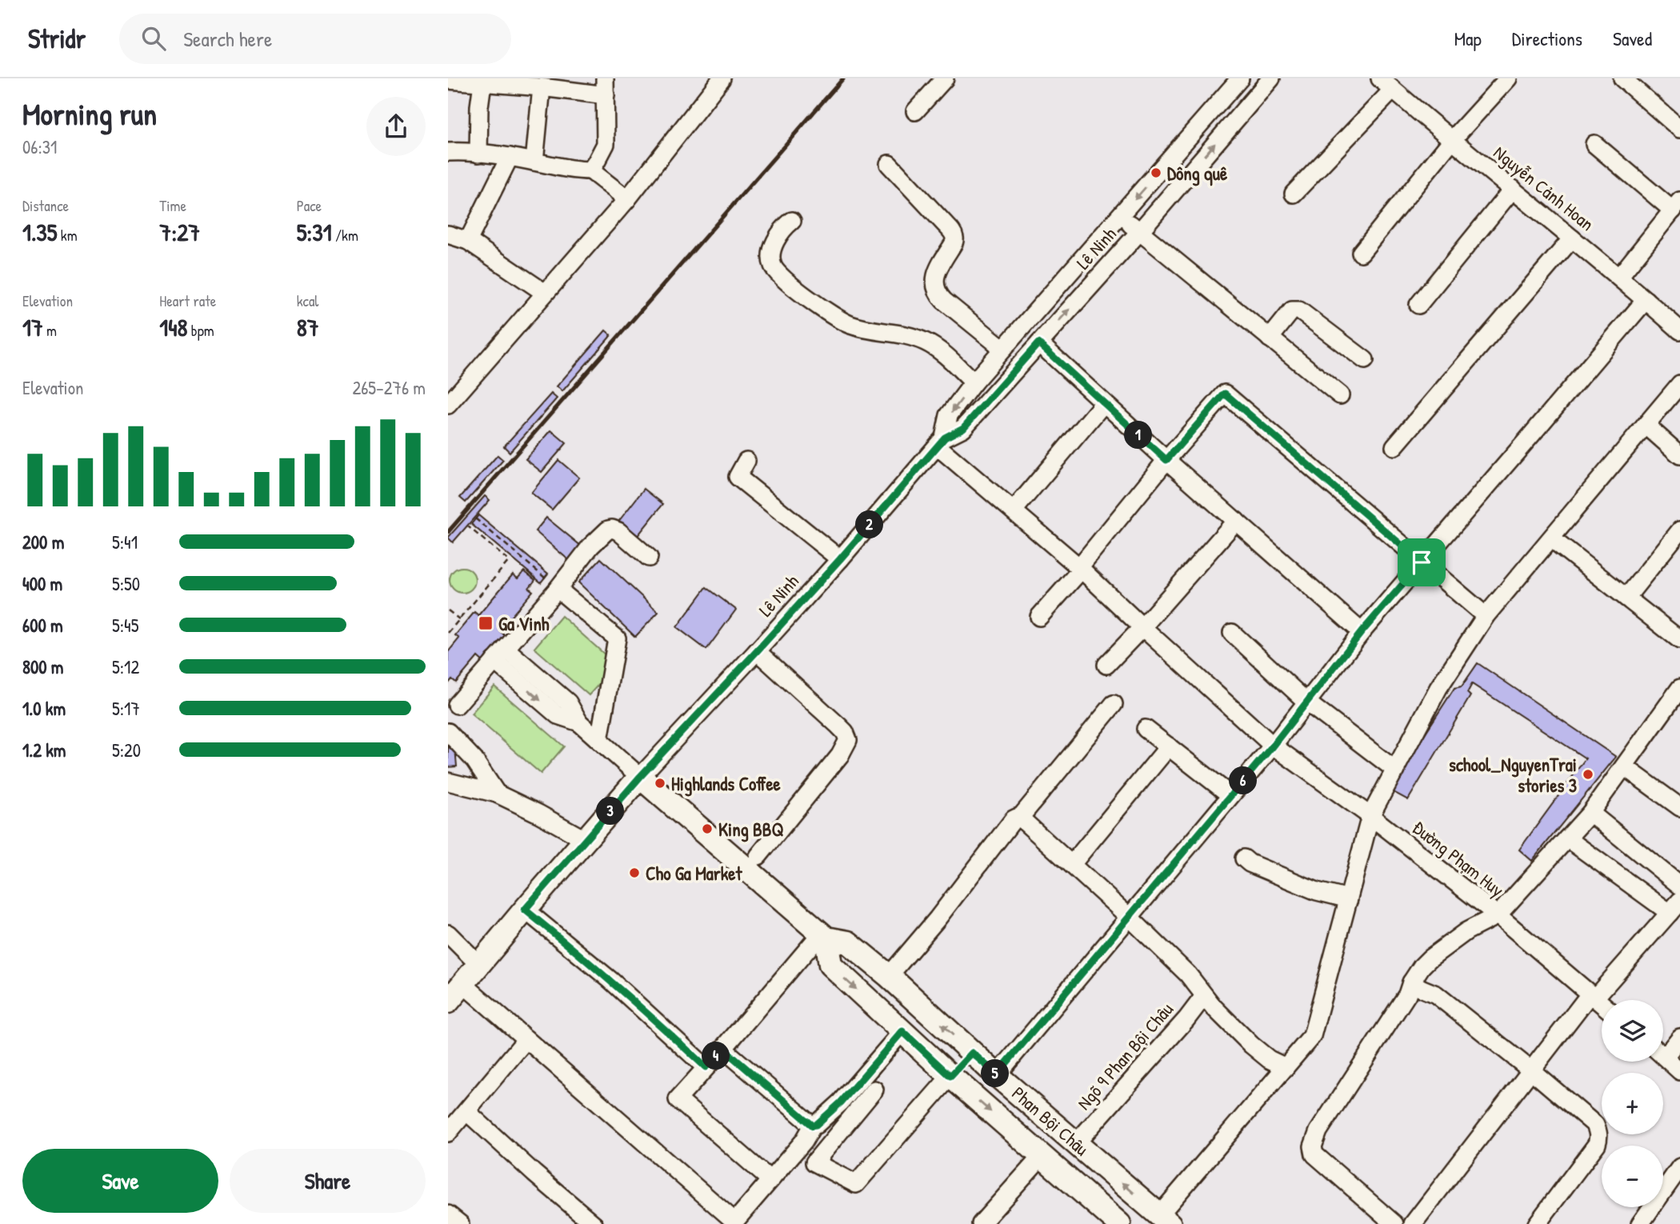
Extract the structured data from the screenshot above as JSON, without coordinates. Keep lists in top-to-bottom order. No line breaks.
{"streets":{"main road":["Phan Bội Châu"],"street":["Nguyễn Cảnh Hoan","Lê Ninh","Đường Phạm Huy","Ngõ 9 Phan Bội Châu"]},"crossings":[["Lê Ninh","Đường Phạm Huy"],["Lê Ninh","Phan Bội Châu"],["Ngõ 9 Phan Bội Châu","Phan Bội Châu"]],"places":{"other":["Dông quê","school_NguyenTrai stories 3","Highlands Coffee","King BBQ","Cho Ga Market"],"transit":["Ga Vinh"]},"page":{"header":"Stridr","search":"Search here","nav":["Map","Directions","Saved"],"heading":["Morning run","06:31"],"stats":[["Distance","1.35 km"],["Time","7:27"],["Pace","5:31 /km"],["Elevation","17 m"],["Heart rate","148 bpm"],["kcal","87"]],"chart":["Elevation","265–276 m"],"pins":["1","2","6","3","4","5"],"list":[{"name":"200 m","note":"5:41"},{"name":"400 m","note":"5:50"},{"name":"600 m","note":"5:45"},{"name":"800 m","note":"5:12"},{"name":"1.0 km","note":"5:17"},{"name":"1.2 km","note":"5:20"}],"map_buttons":["+","−"],"buttons":["Save","Share"]}}
